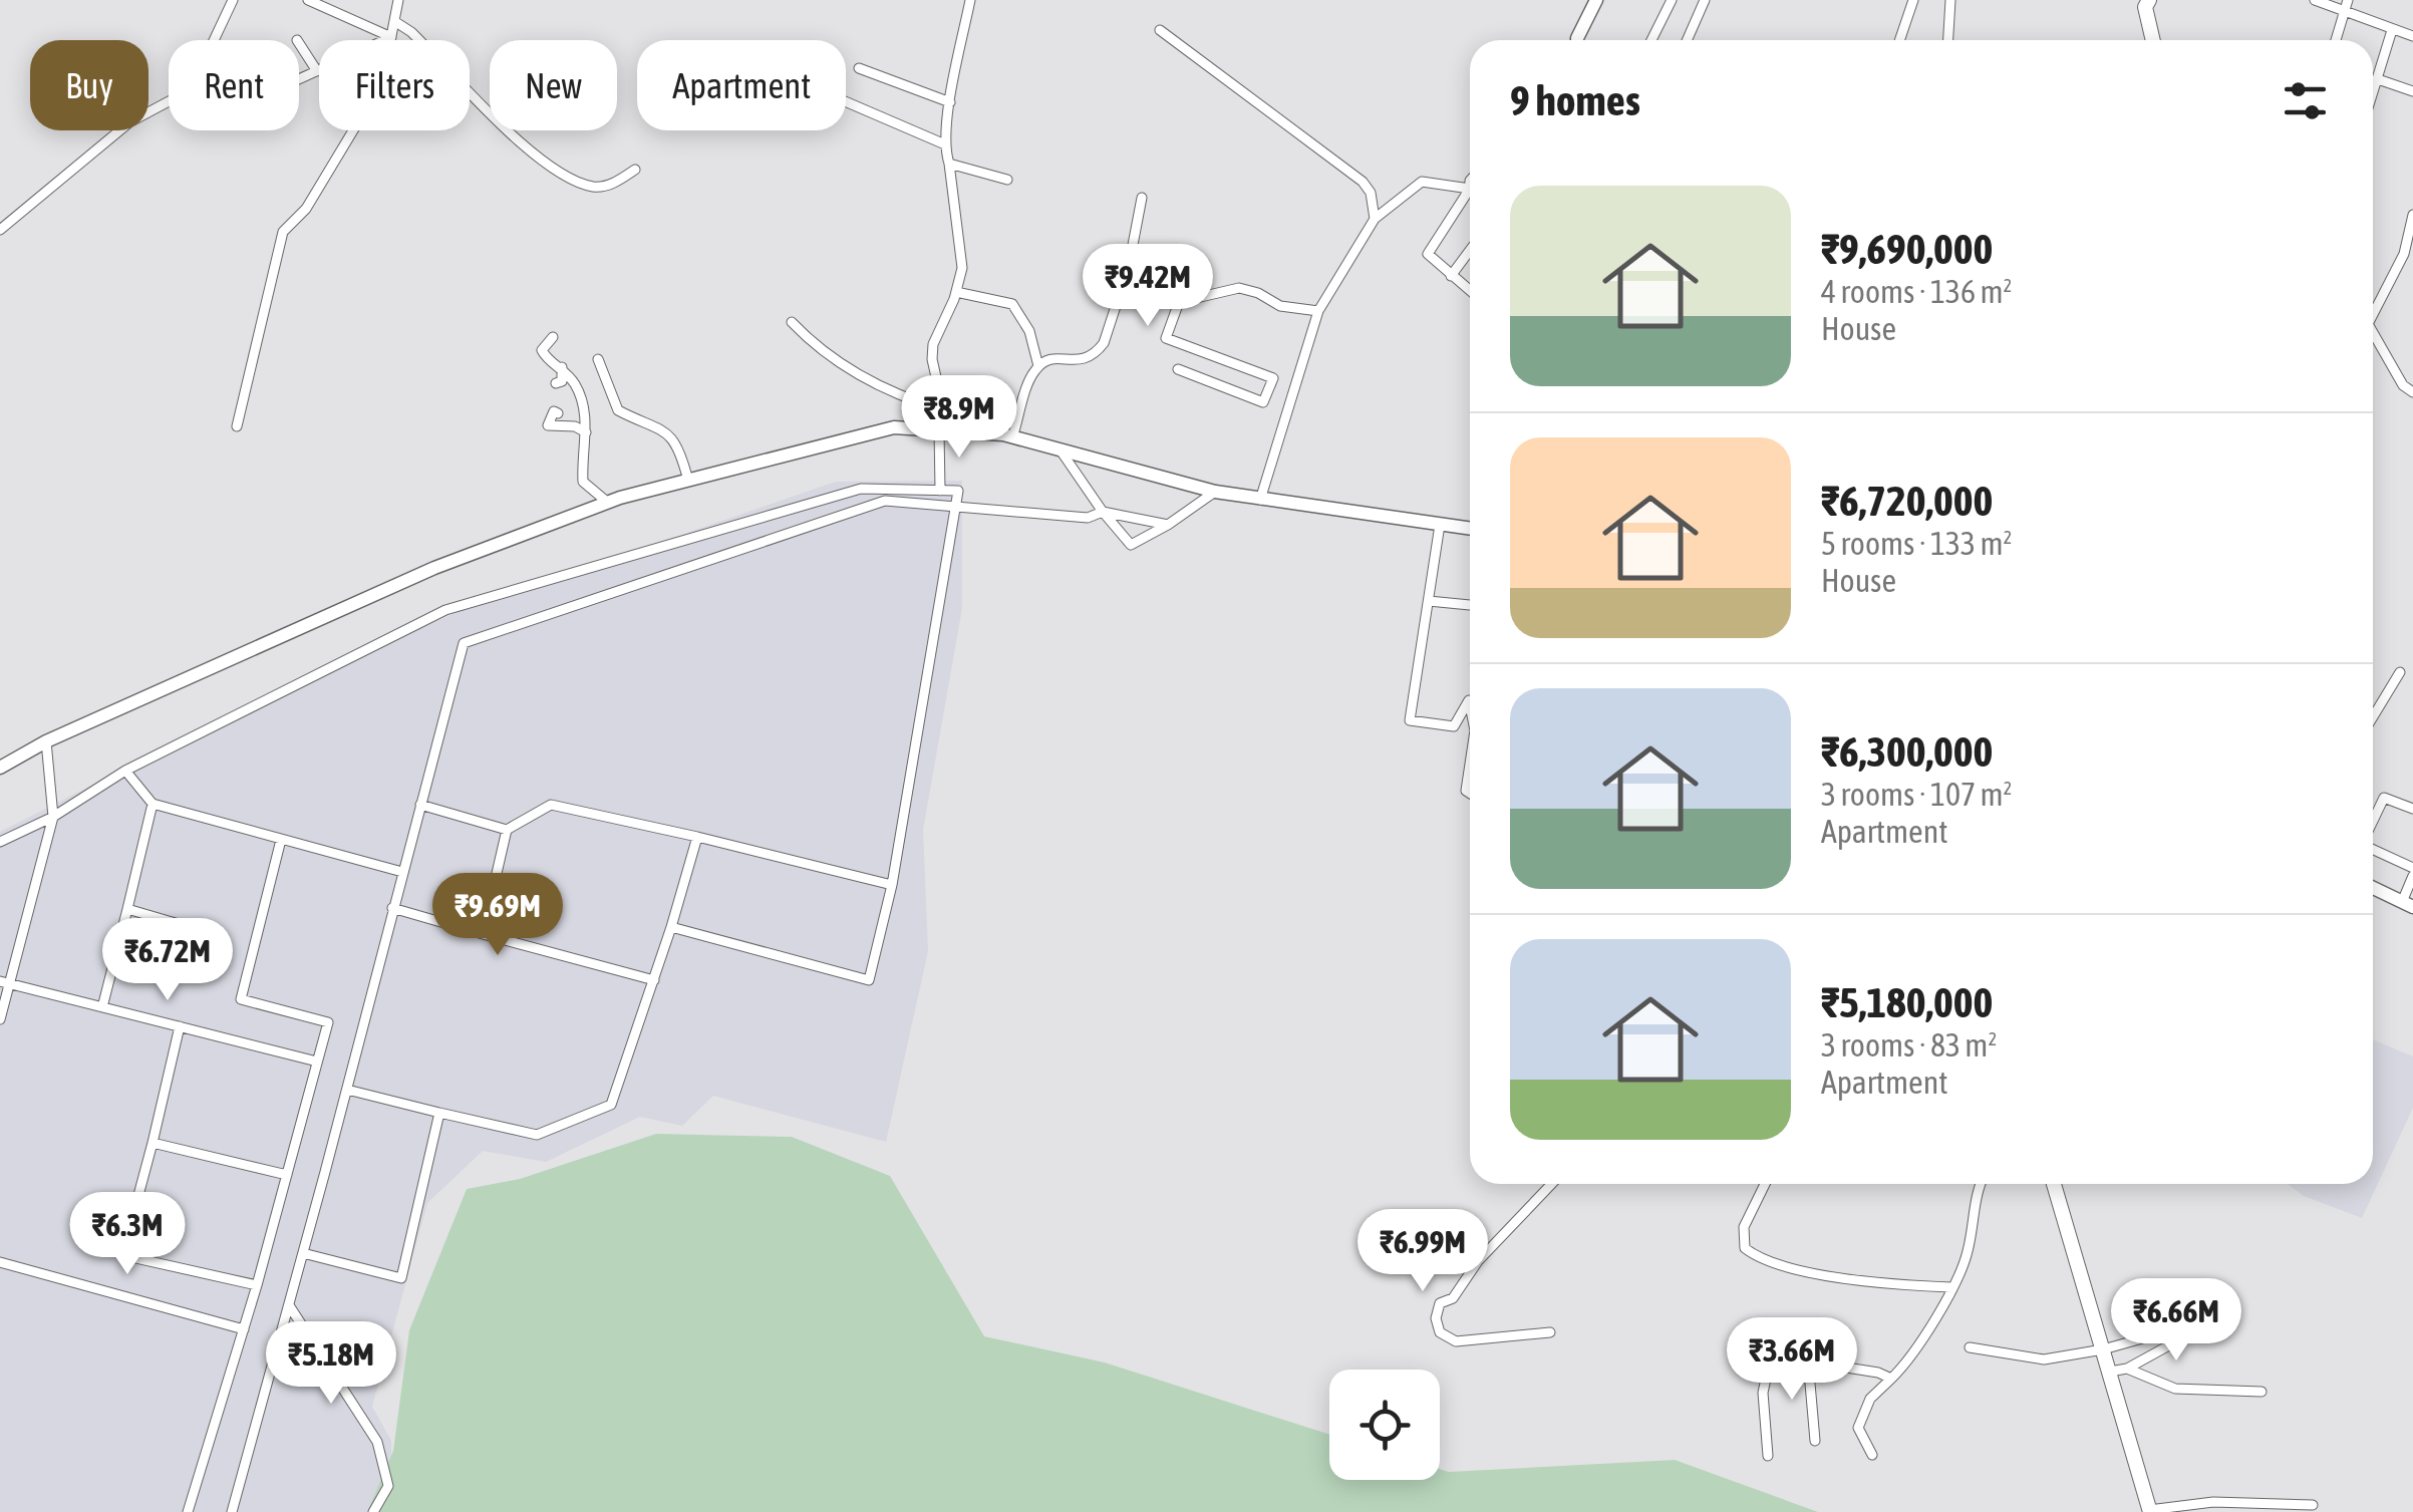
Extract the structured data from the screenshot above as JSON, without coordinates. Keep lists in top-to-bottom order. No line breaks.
{"page":{"chip":["Buy","Rent","Filters","New","Apartment"],"heading":"9 homes","list":[{"name":"₹9,690,000","note":"4 rooms · 136 m² · House"},{"name":"₹6,720,000","note":"5 rooms · 133 m² · House"},{"name":"₹6,300,000","note":"3 rooms · 107 m² · Apartment"},{"name":"₹5,180,000","note":"3 rooms · 83 m² · Apartment"}],"price":["₹9.42M","₹8.9M","₹9.69M","₹6.72M","₹6.3M","₹6.99M","₹6.66M","₹3.66M","₹5.18M"]}}
